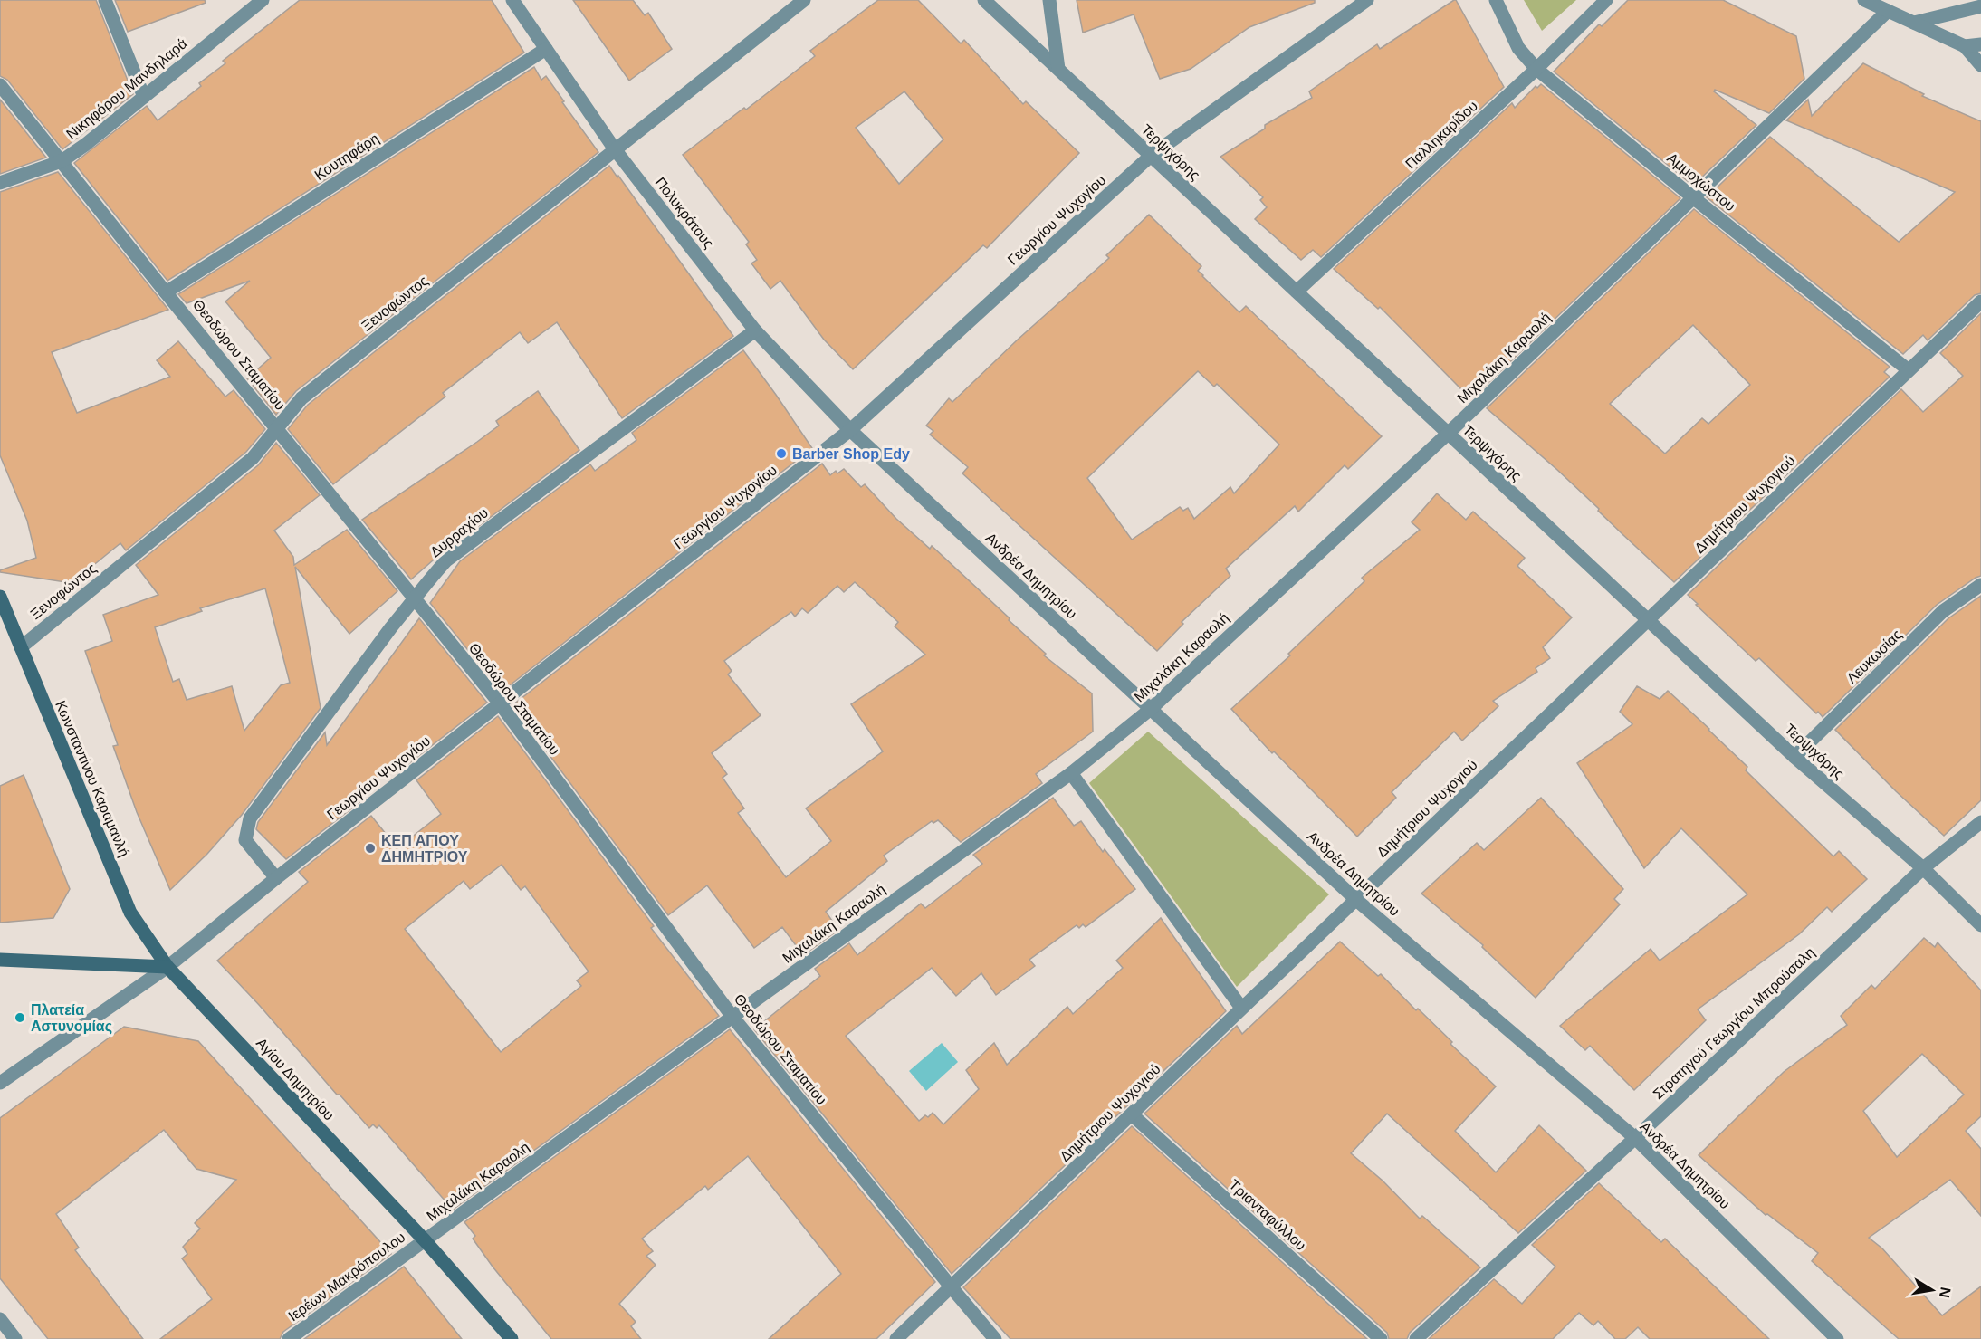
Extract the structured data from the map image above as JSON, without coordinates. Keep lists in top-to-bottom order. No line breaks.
{"streets":{"main road":["Κωνσταντίνου Καραμανλή","Αγίου Δημητρίου"],"street":["Νικηφόρου Μανδηλαρά","Παλληκαρίδου","Τερψιχόρης","Κουτηφάρη","Αμμοχώστου","Πολυκράτους","Γεωργίου Ψυχογίου","Ξενοφώντος","Θεοδώρου Σταματίου","Μιχαλάκη Καραολή","Δημήτριου Ψυχογιού","Δυρραχίου","Ανδρέα Δημητρίου","Λευκωσίας","Στρατηγού Γεωργίου Μπρούσαλη","Τριανταφύλλου","Ιερέων Μακρόπουλου"]},"crossings":[["Νικηφόρου Μανδηλαρά","Θεοδώρου Σταματίου"],["Παλληκαρίδου","Τερψιχόρης"],["Παλληκαρίδου","Αμμοχώστου"],["Τερψιχόρης","Γεωργίου Ψυχογίου"],["Τερψιχόρης","Μιχαλάκη Καραολή"],["Τερψιχόρης","Δημήτριου Ψυχογιού"],["Τερψιχόρης","Λευκωσίας"],["Τερψιχόρης","Στρατηγού Γεωργίου Μπρούσαλη"],["Κουτηφάρη","Πολυκράτους"],["Κουτηφάρη","Θεοδώρου Σταματίου"],["Αμμοχώστου","Μιχαλάκη Καραολή"],["Αμμοχώστου","Δημήτριου Ψυχογιού"],["Πολυκράτους","Γεωργίου Ψυχογίου"],["Πολυκράτους","Ξενοφώντος"],["Πολυκράτους","Δυρραχίου"],["Πολυκράτους","Ανδρέα Δημητρίου"],["Γεωργίου Ψυχογίου","Θεοδώρου Σταματίου"],["Γεωργίου Ψυχογίου","Δυρραχίου"],["Γεωργίου Ψυχογίου","Ανδρέα Δημητρίου"],["Γεωργίου Ψυχογίου","Κωνσταντίνου Καραμανλή"],["Γεωργίου Ψυχογίου","Αγίου Δημητρίου"],["Ξενοφώντος","Θεοδώρου Σταματίου"],["Ξενοφώντος","Κωνσταντίνου Καραμανλή"],["Θεοδώρου Σταματίου","Μιχαλάκη Καραολή"],["Θεοδώρου Σταματίου","Δημήτριου Ψυχογιού"],["Θεοδώρου Σταματίου","Δυρραχίου"],["Μιχαλάκη Καραολή","Ανδρέα Δημητρίου"],["Μιχαλάκη Καραολή","Αγίου Δημητρίου"],["Μιχαλάκη Καραολή","Ιερέων Μακρόπουλου"],["Δημήτριου Ψυχογιού","Ανδρέα Δημητρίου"],["Δημήτριου Ψυχογιού","Τριανταφύλλου"],["Ανδρέα Δημητρίου","Στρατηγού Γεωργίου Μπρούσαλη"],["Κωνσταντίνου Καραμανλή","Αγίου Δημητρίου"],["Αγίου Δημητρίου","Ιερέων Μακρόπουλου"]],"places":["Barber Shop Edy","ΚΕΠ ΑΓΙΟΥ ΔΗΜΗΤΡΙΟΥ","Πλατεία Αστυνομίας"],"north":"right"}
